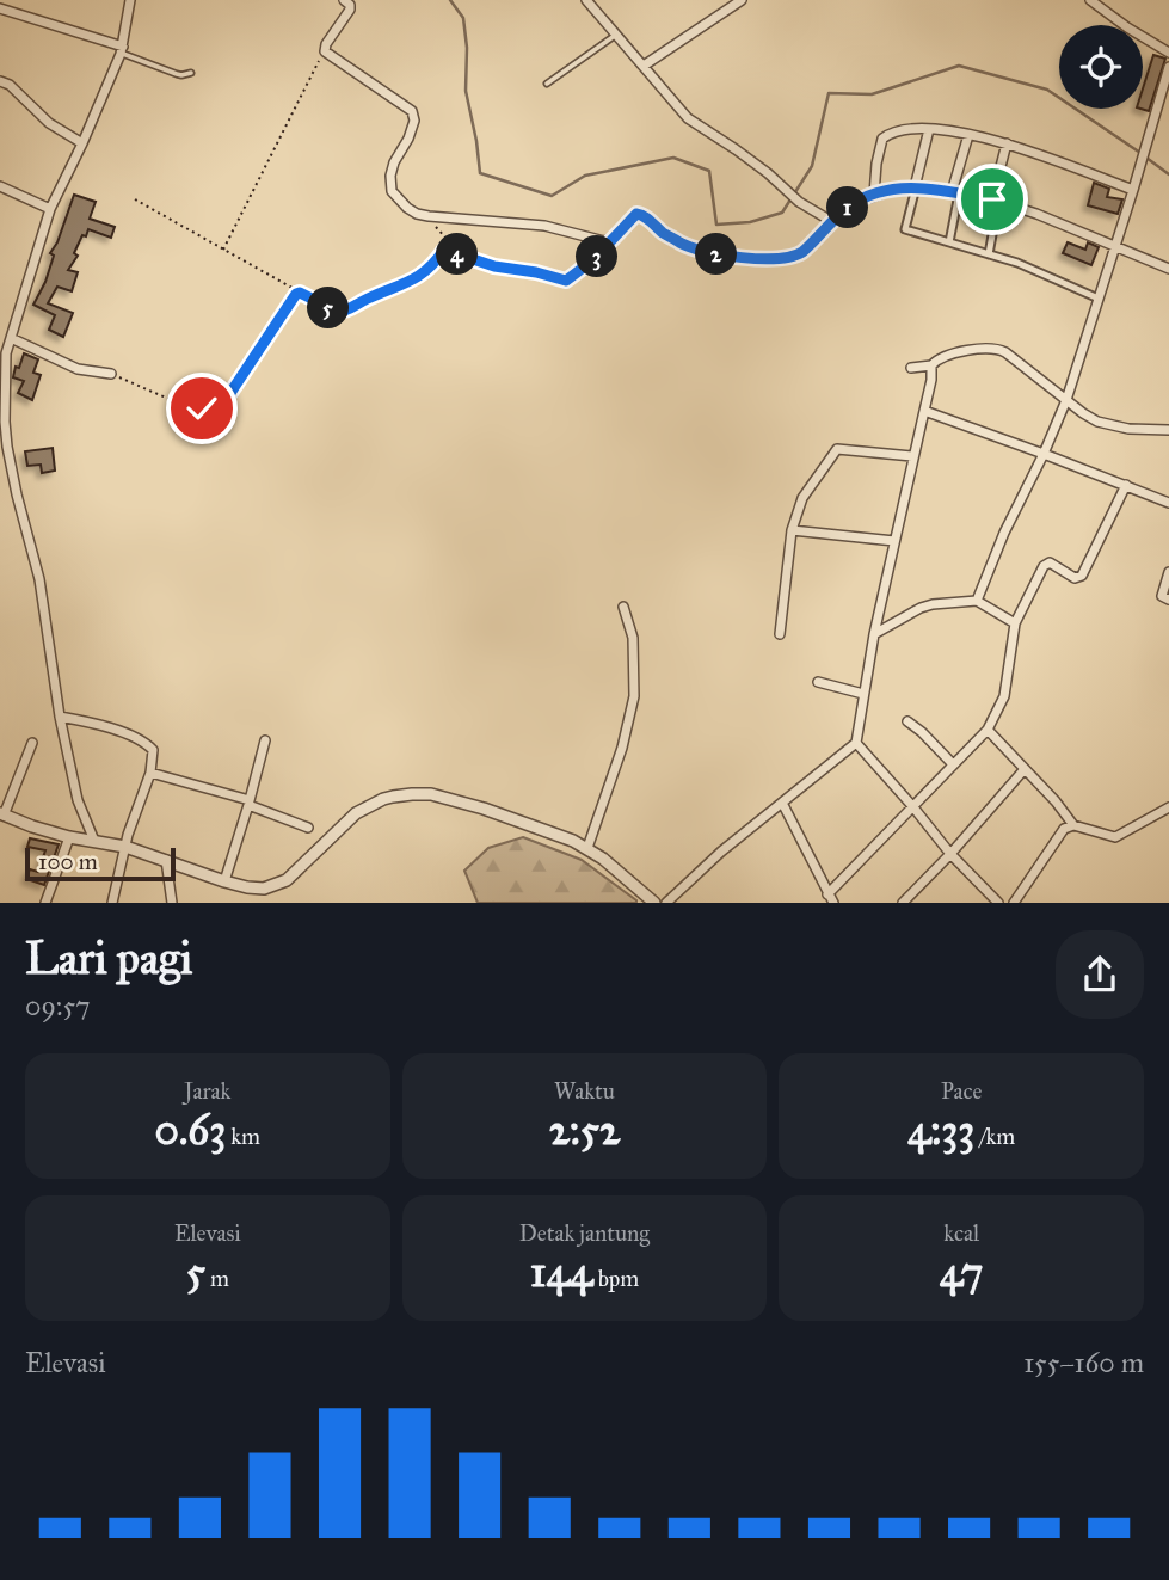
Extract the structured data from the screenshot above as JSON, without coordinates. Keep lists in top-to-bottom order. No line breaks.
{"scale_bar":"100 m","page":{"pins":["1","2","4","3","5"],"scale":"100 m","heading":["Lari pagi","09:57"],"stats":[["Jarak","0.63 km"],["Waktu","2:52"],["Pace","4:33 /km"],["Elevasi","5 m"],["Detak jantung","144 bpm"],["kcal","47"]],"chart":["Elevasi","155–160 m"]}}
